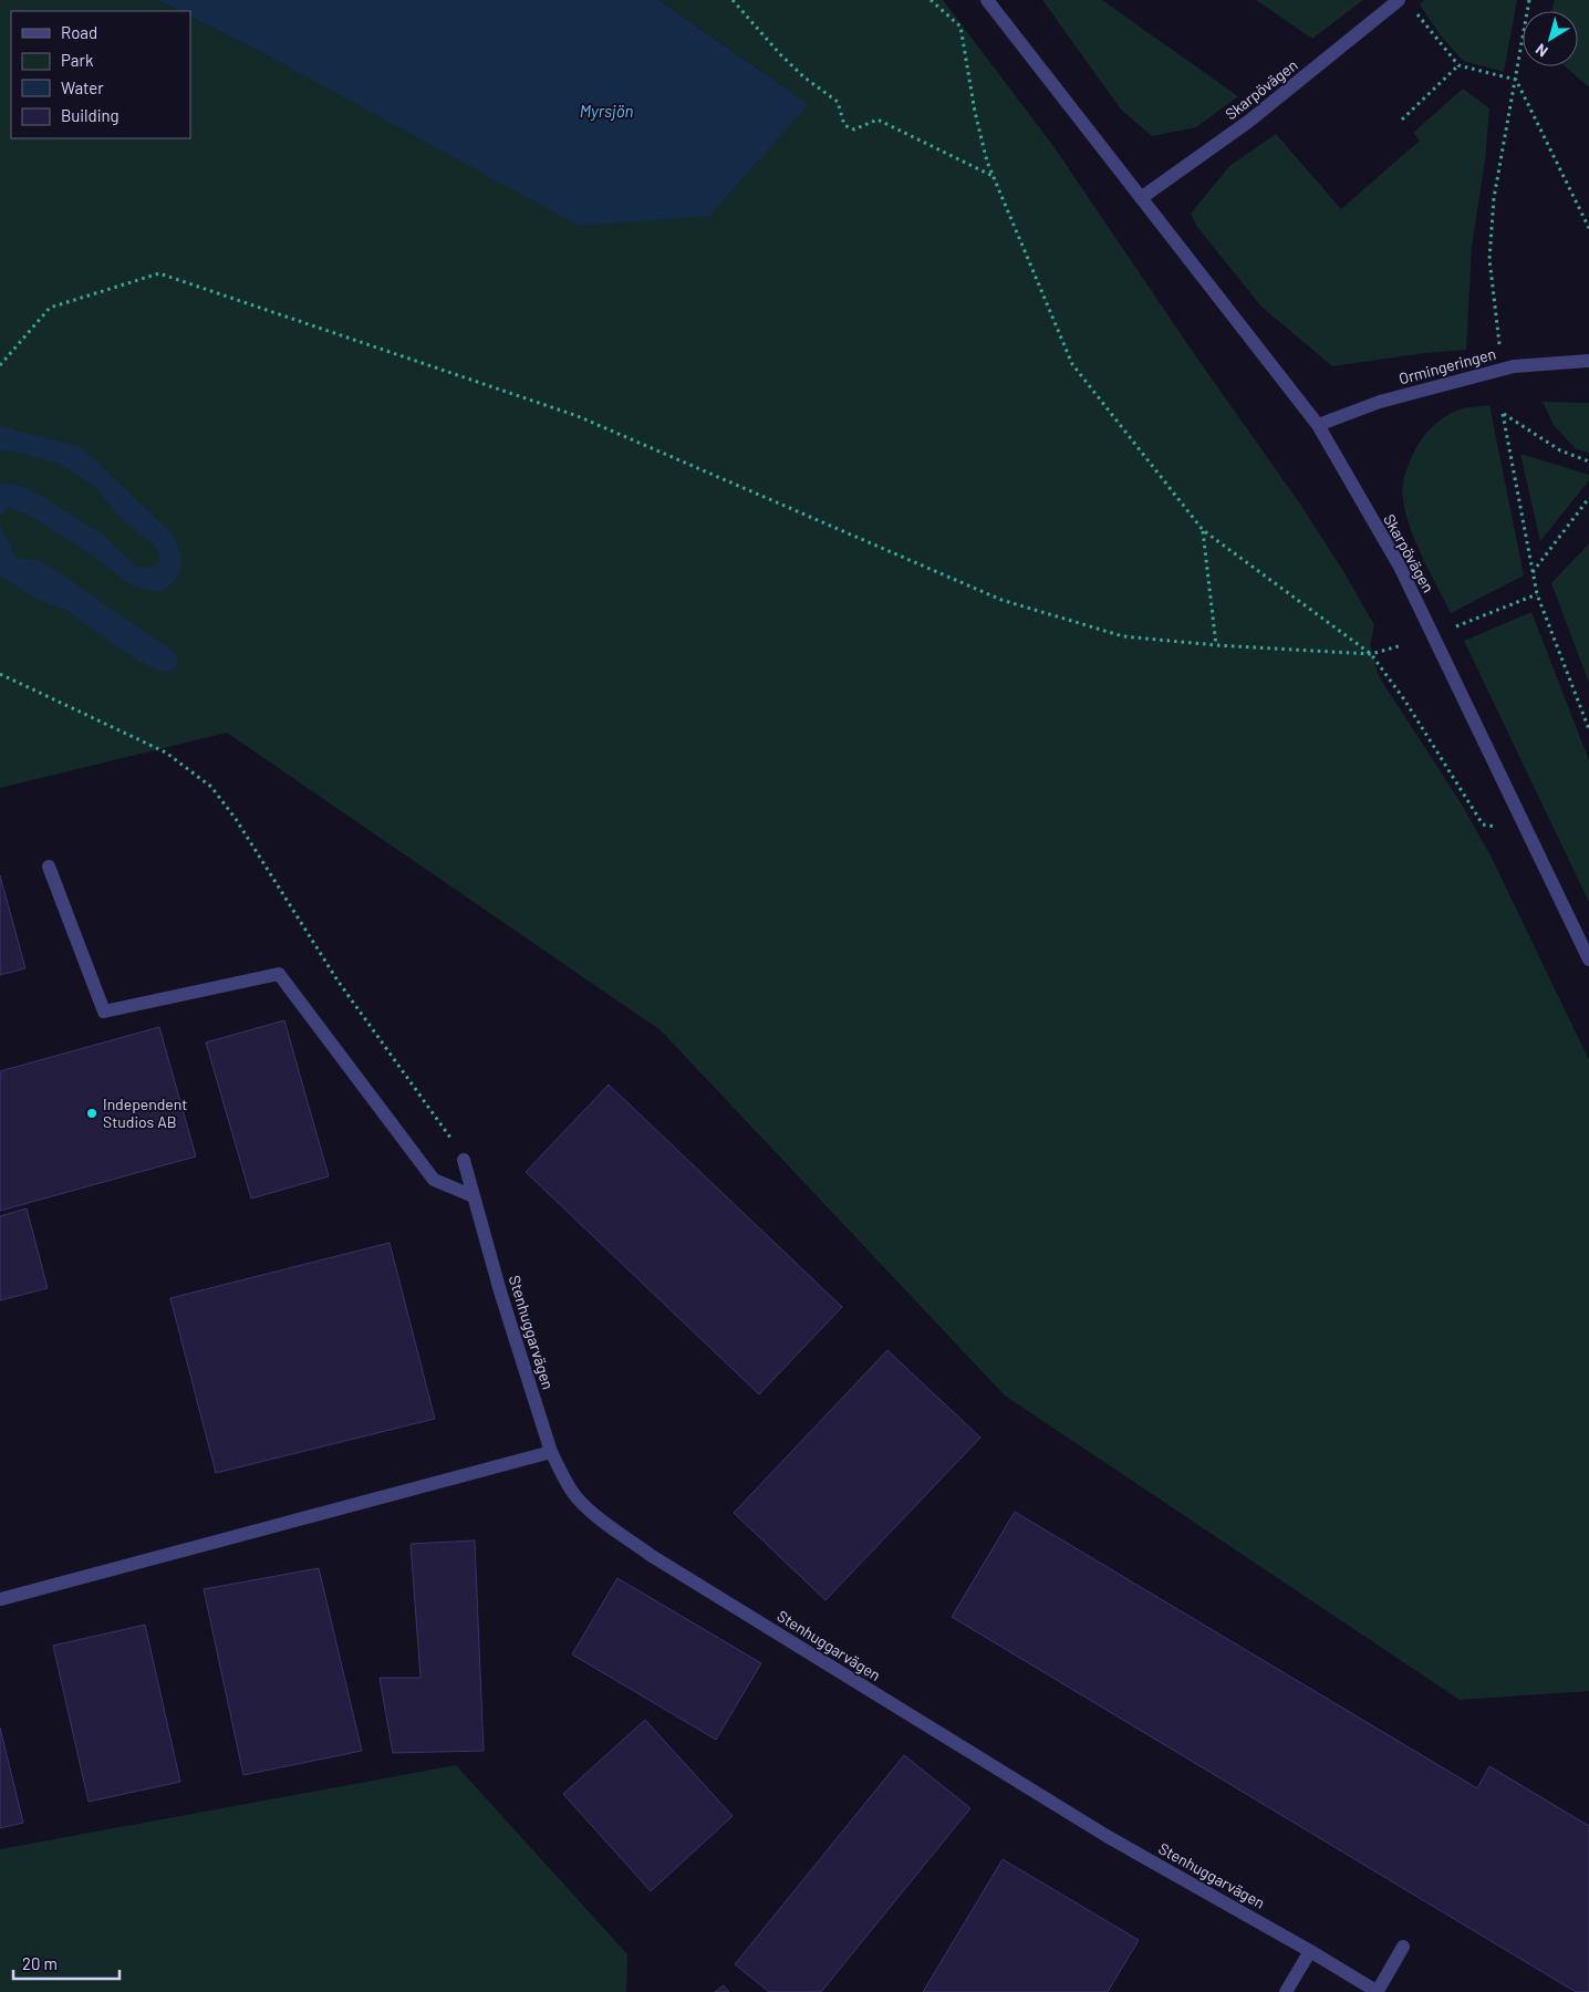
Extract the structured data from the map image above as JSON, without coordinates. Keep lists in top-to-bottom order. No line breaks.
{"streets":{"street":["Skarpövägen","Ormingeringen","Stenhuggarvägen"]},"crossings":[["Skarpövägen","Ormingeringen"]],"water":["Myrsjön"],"places":["Independent Studios AB"],"legend":["Road","Park","Water","Building"],"scale_bar":"20 m","north":"bottom left"}
